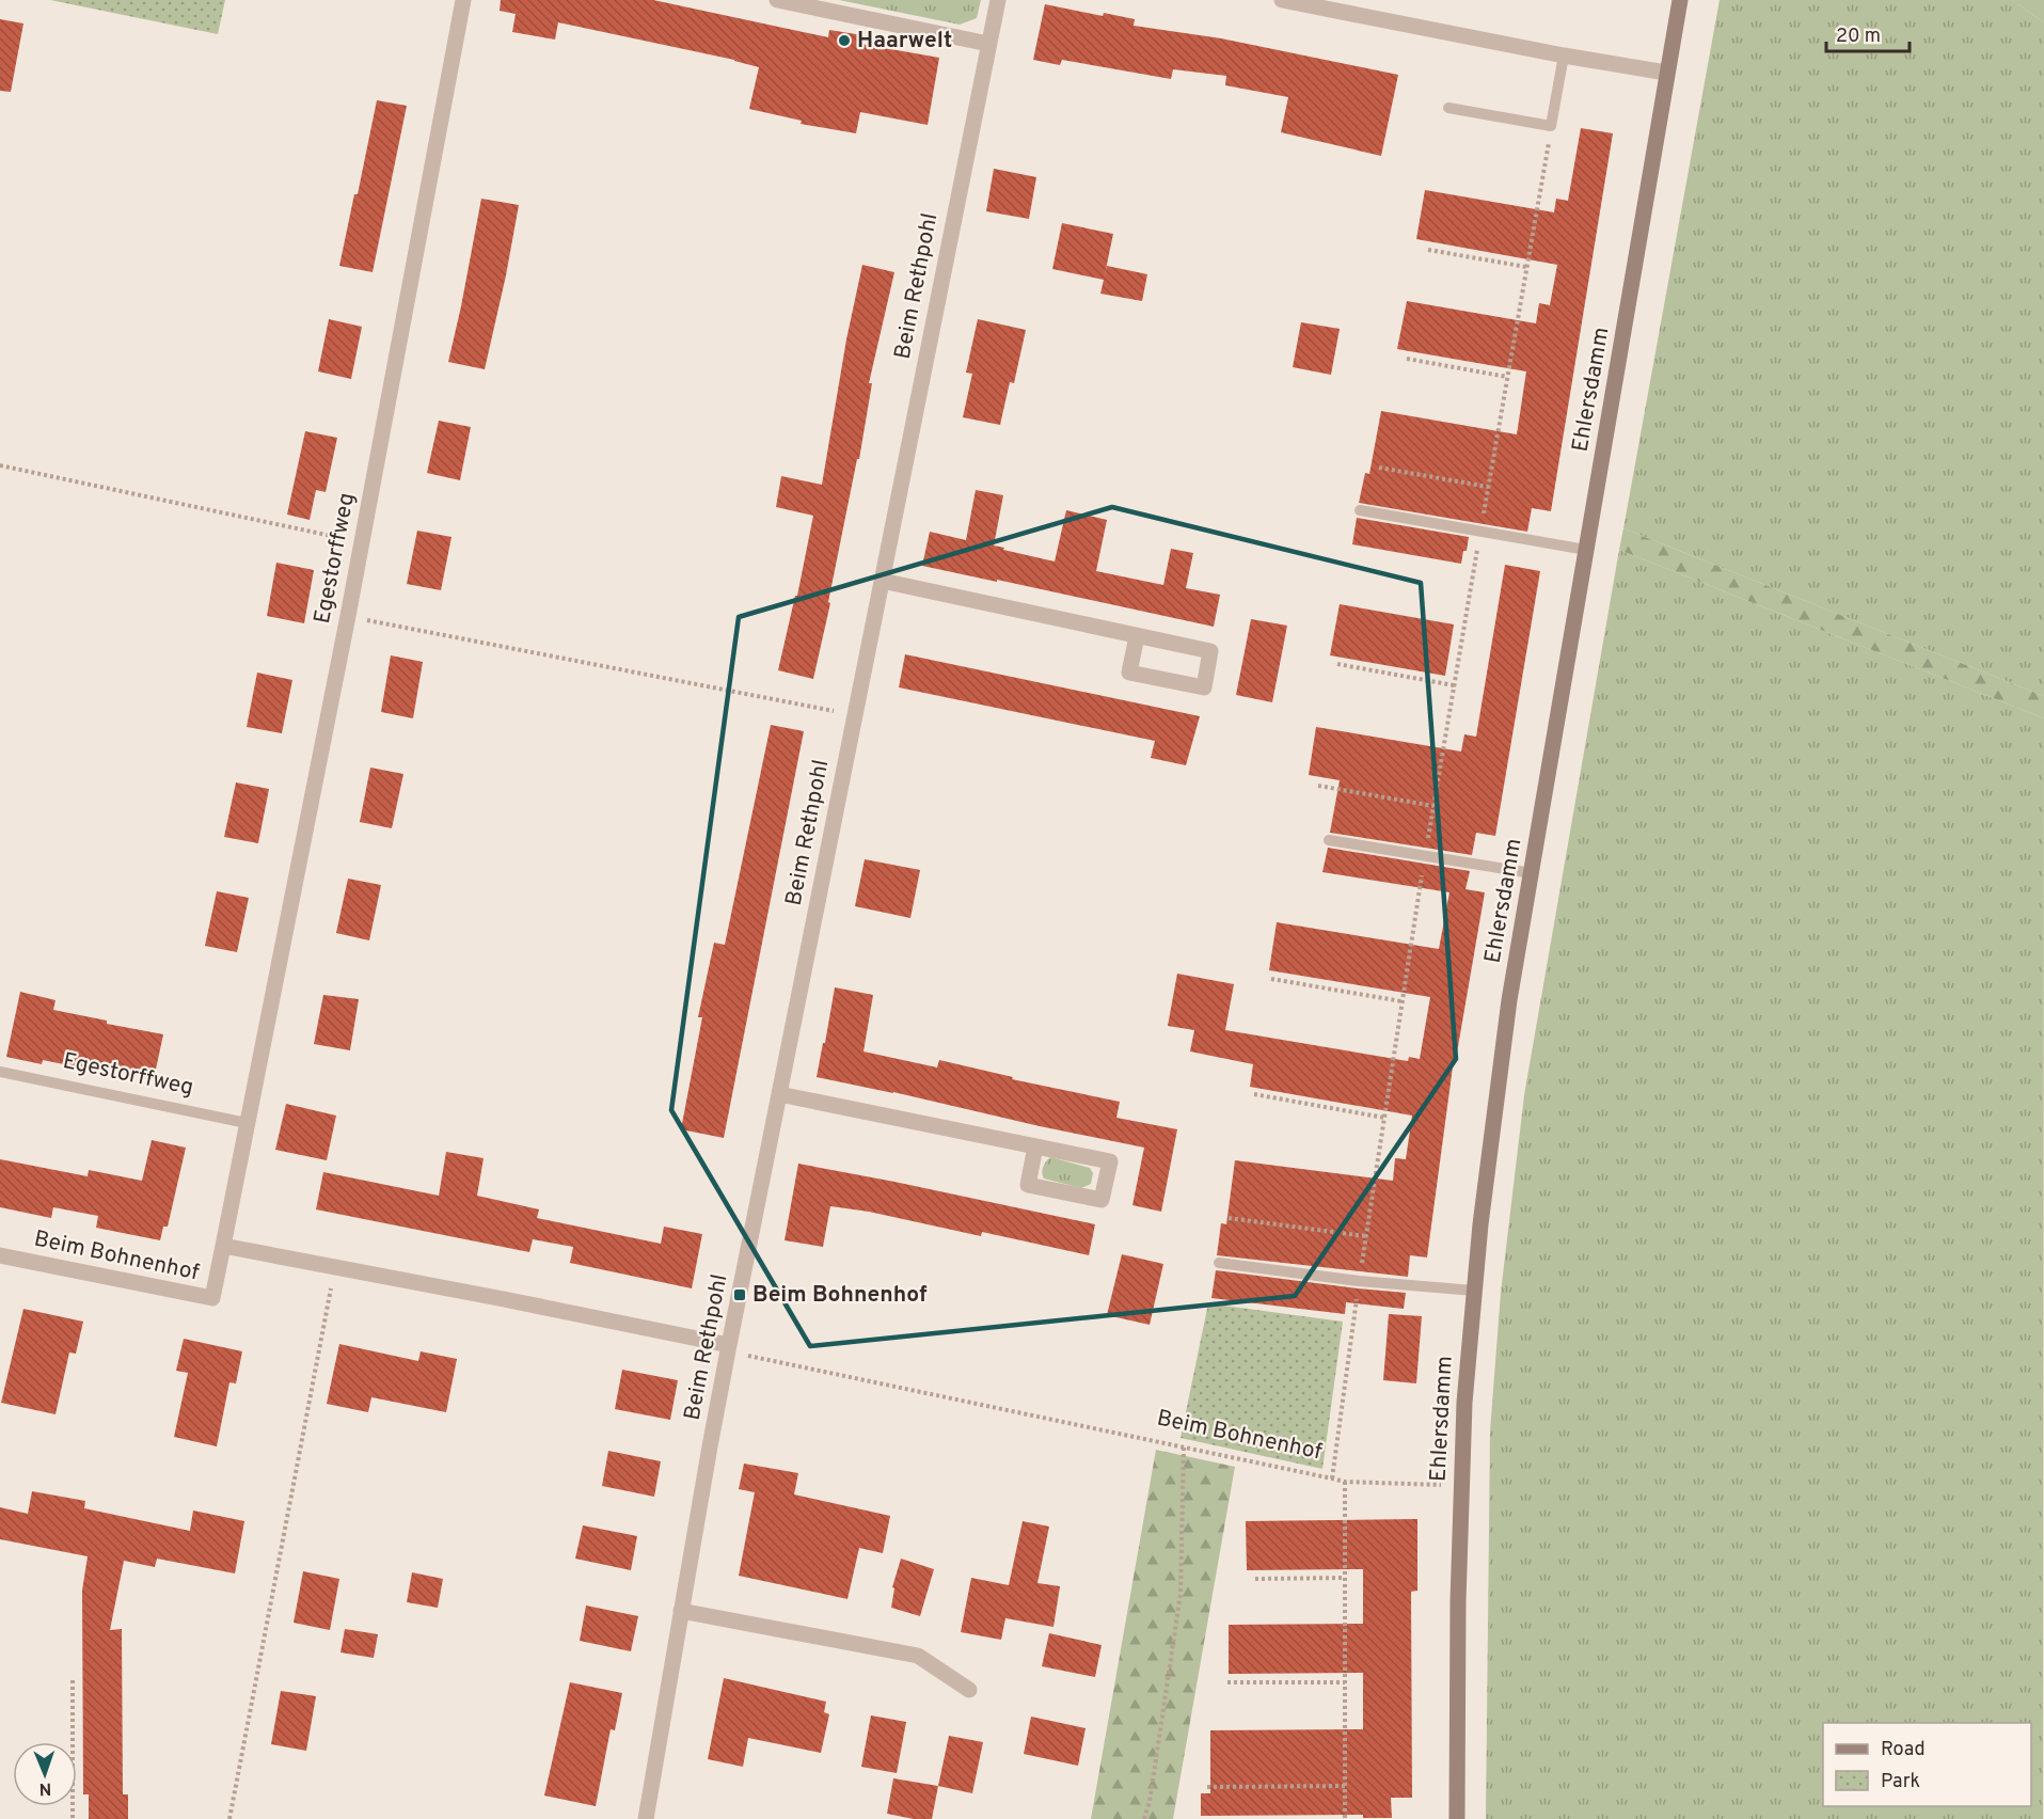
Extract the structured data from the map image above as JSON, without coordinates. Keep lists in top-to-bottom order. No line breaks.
{"streets":{"street":["Beim Rethpohl","Ehlersdamm","Egestorffweg","Beim Bohnenhof"]},"crossings":[["Beim Rethpohl","Beim Bohnenhof"],["Ehlersdamm","Beim Bohnenhof"],["Egestorffweg","Beim Bohnenhof"]],"places":{"other":["Haarwelt"],"transit":["Beim Bohnenhof"]},"legend":["Road","Park"],"scale_bar":"20 m","north":"bottom"}
